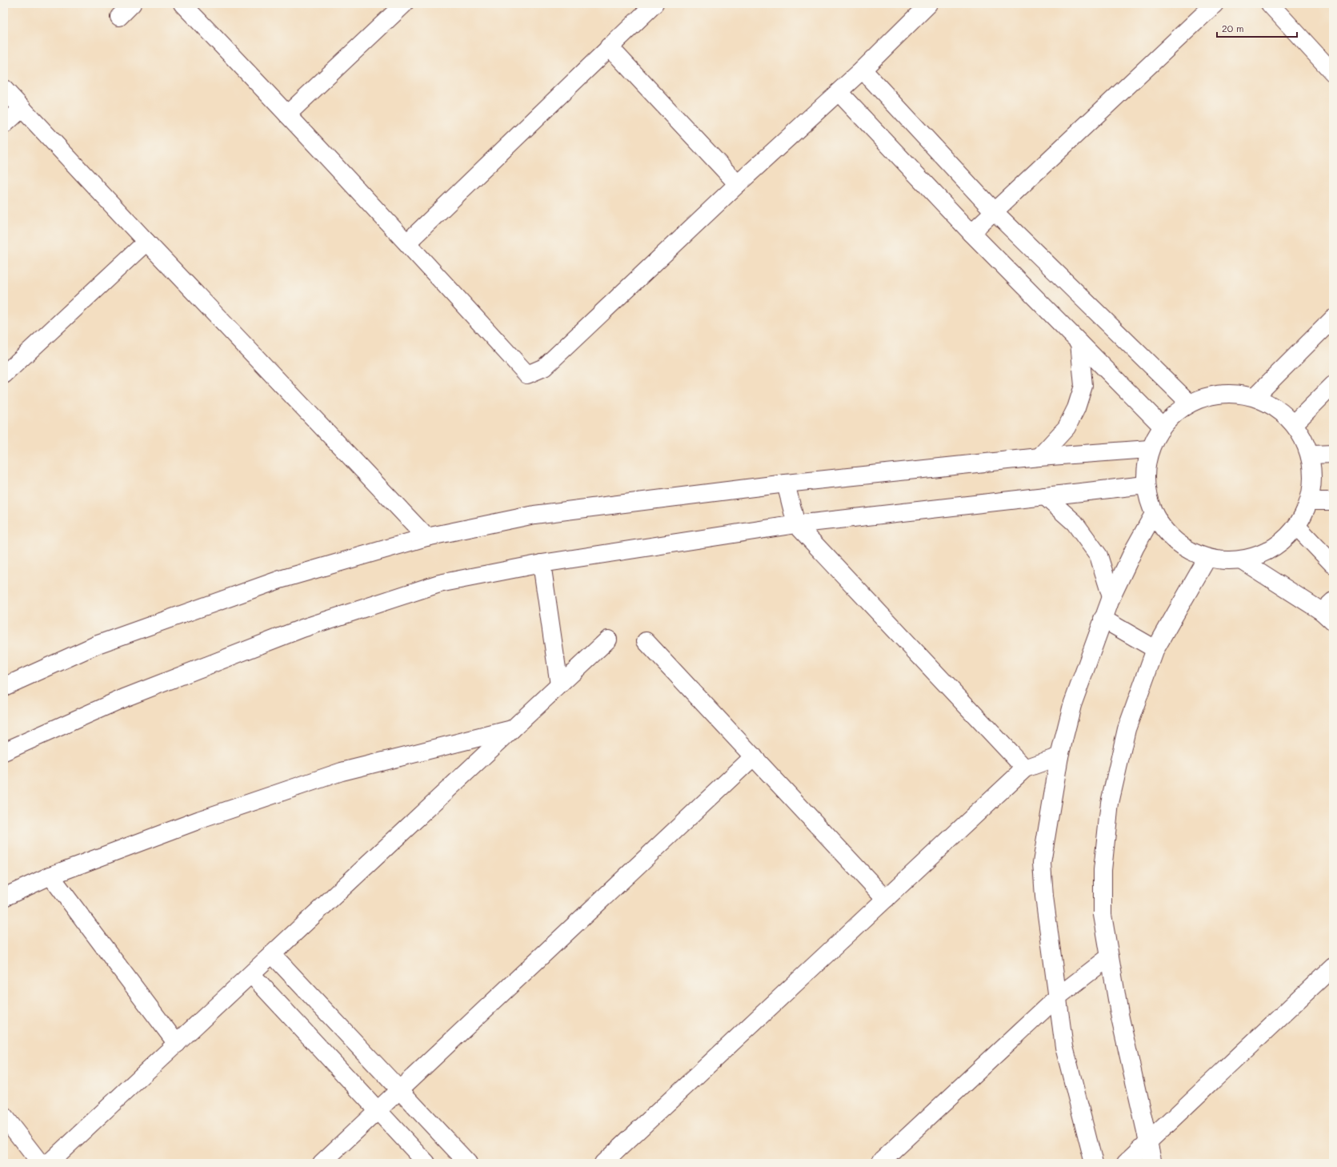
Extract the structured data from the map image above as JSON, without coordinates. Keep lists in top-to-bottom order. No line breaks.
{"scale_bar":"20 m"}
